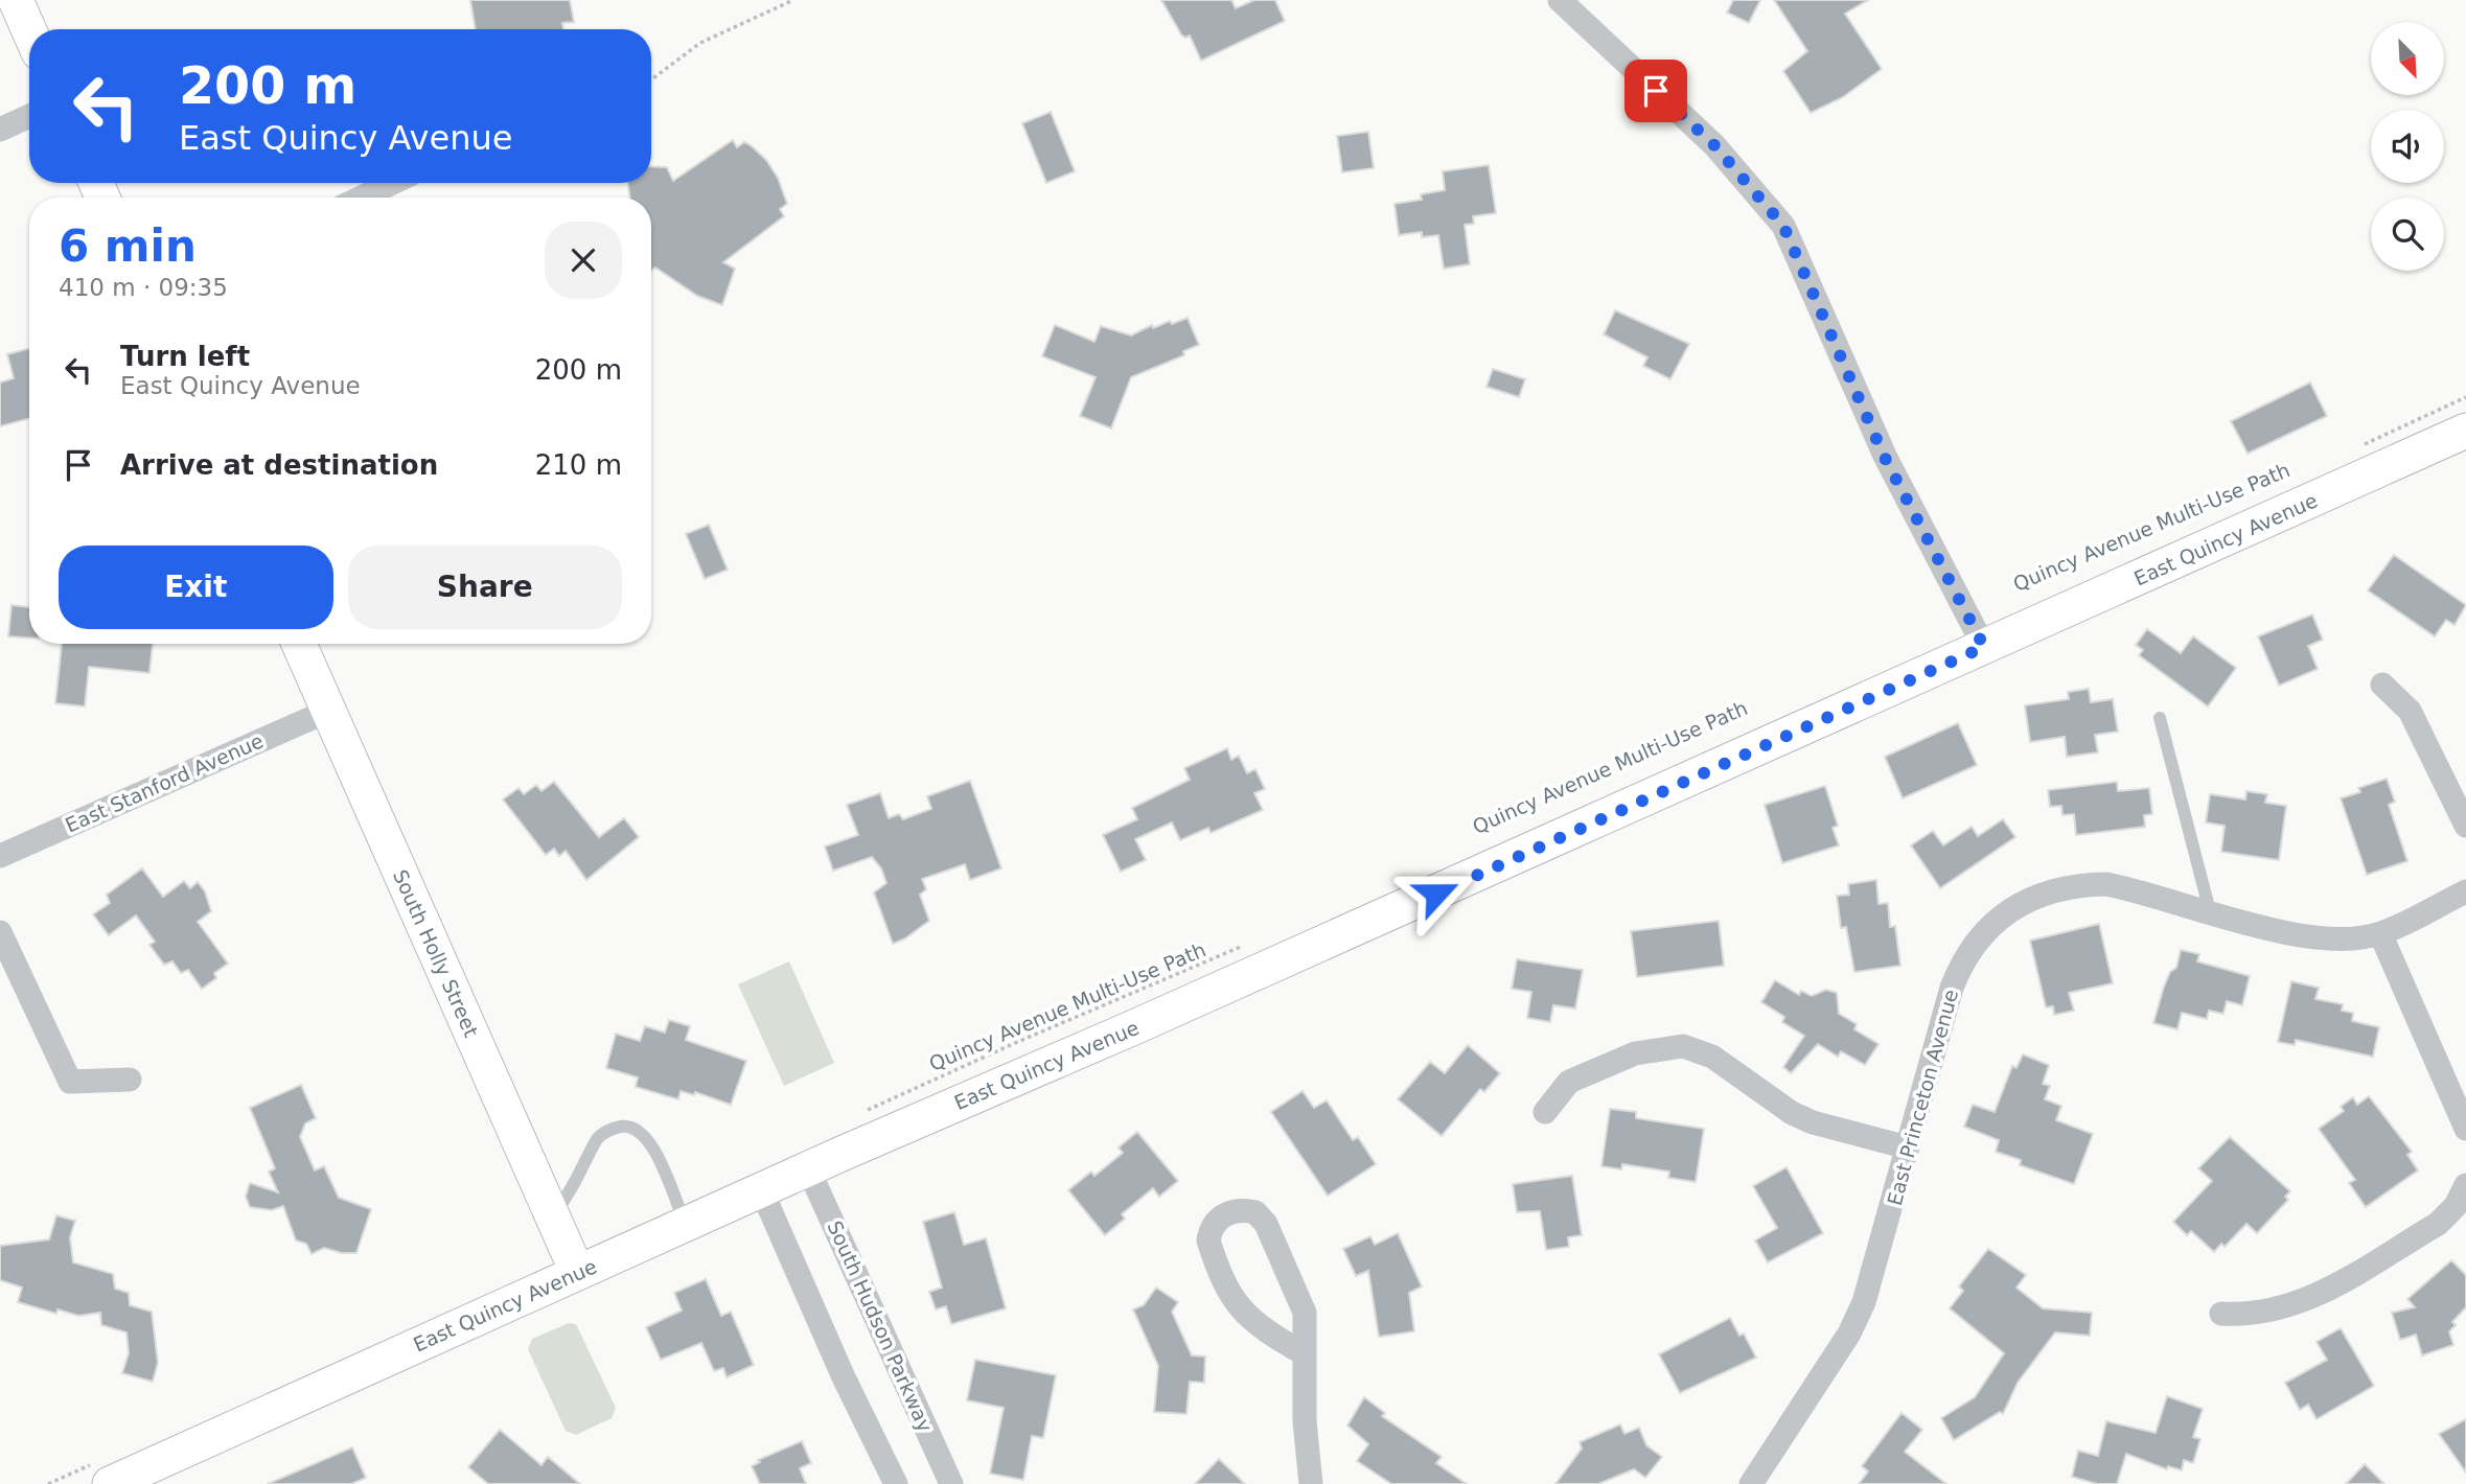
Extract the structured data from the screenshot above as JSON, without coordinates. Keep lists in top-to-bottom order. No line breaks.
{"streets":{"street":["East Quincy Avenue","East Stanford Avenue","South Holly Street","East Princeton Avenue","South Hudson Parkway"],"path":["Quincy Avenue Multi-Use Path"]},"crossings":[["East Quincy Avenue","South Holly Street"],["East Quincy Avenue","South Hudson Parkway"],["East Stanford Avenue","South Holly Street"]],"north":"bottom right","page":{"turn":["200 m","East Quincy Avenue"],"heading":["6 min","410 m · 09:35"],"list":[{"name":"Turn left","note":"East Quincy Avenue","value":"200 m"},{"name":"Arrive at destination","value":"210 m"}],"buttons":["Exit","Share"]}}
